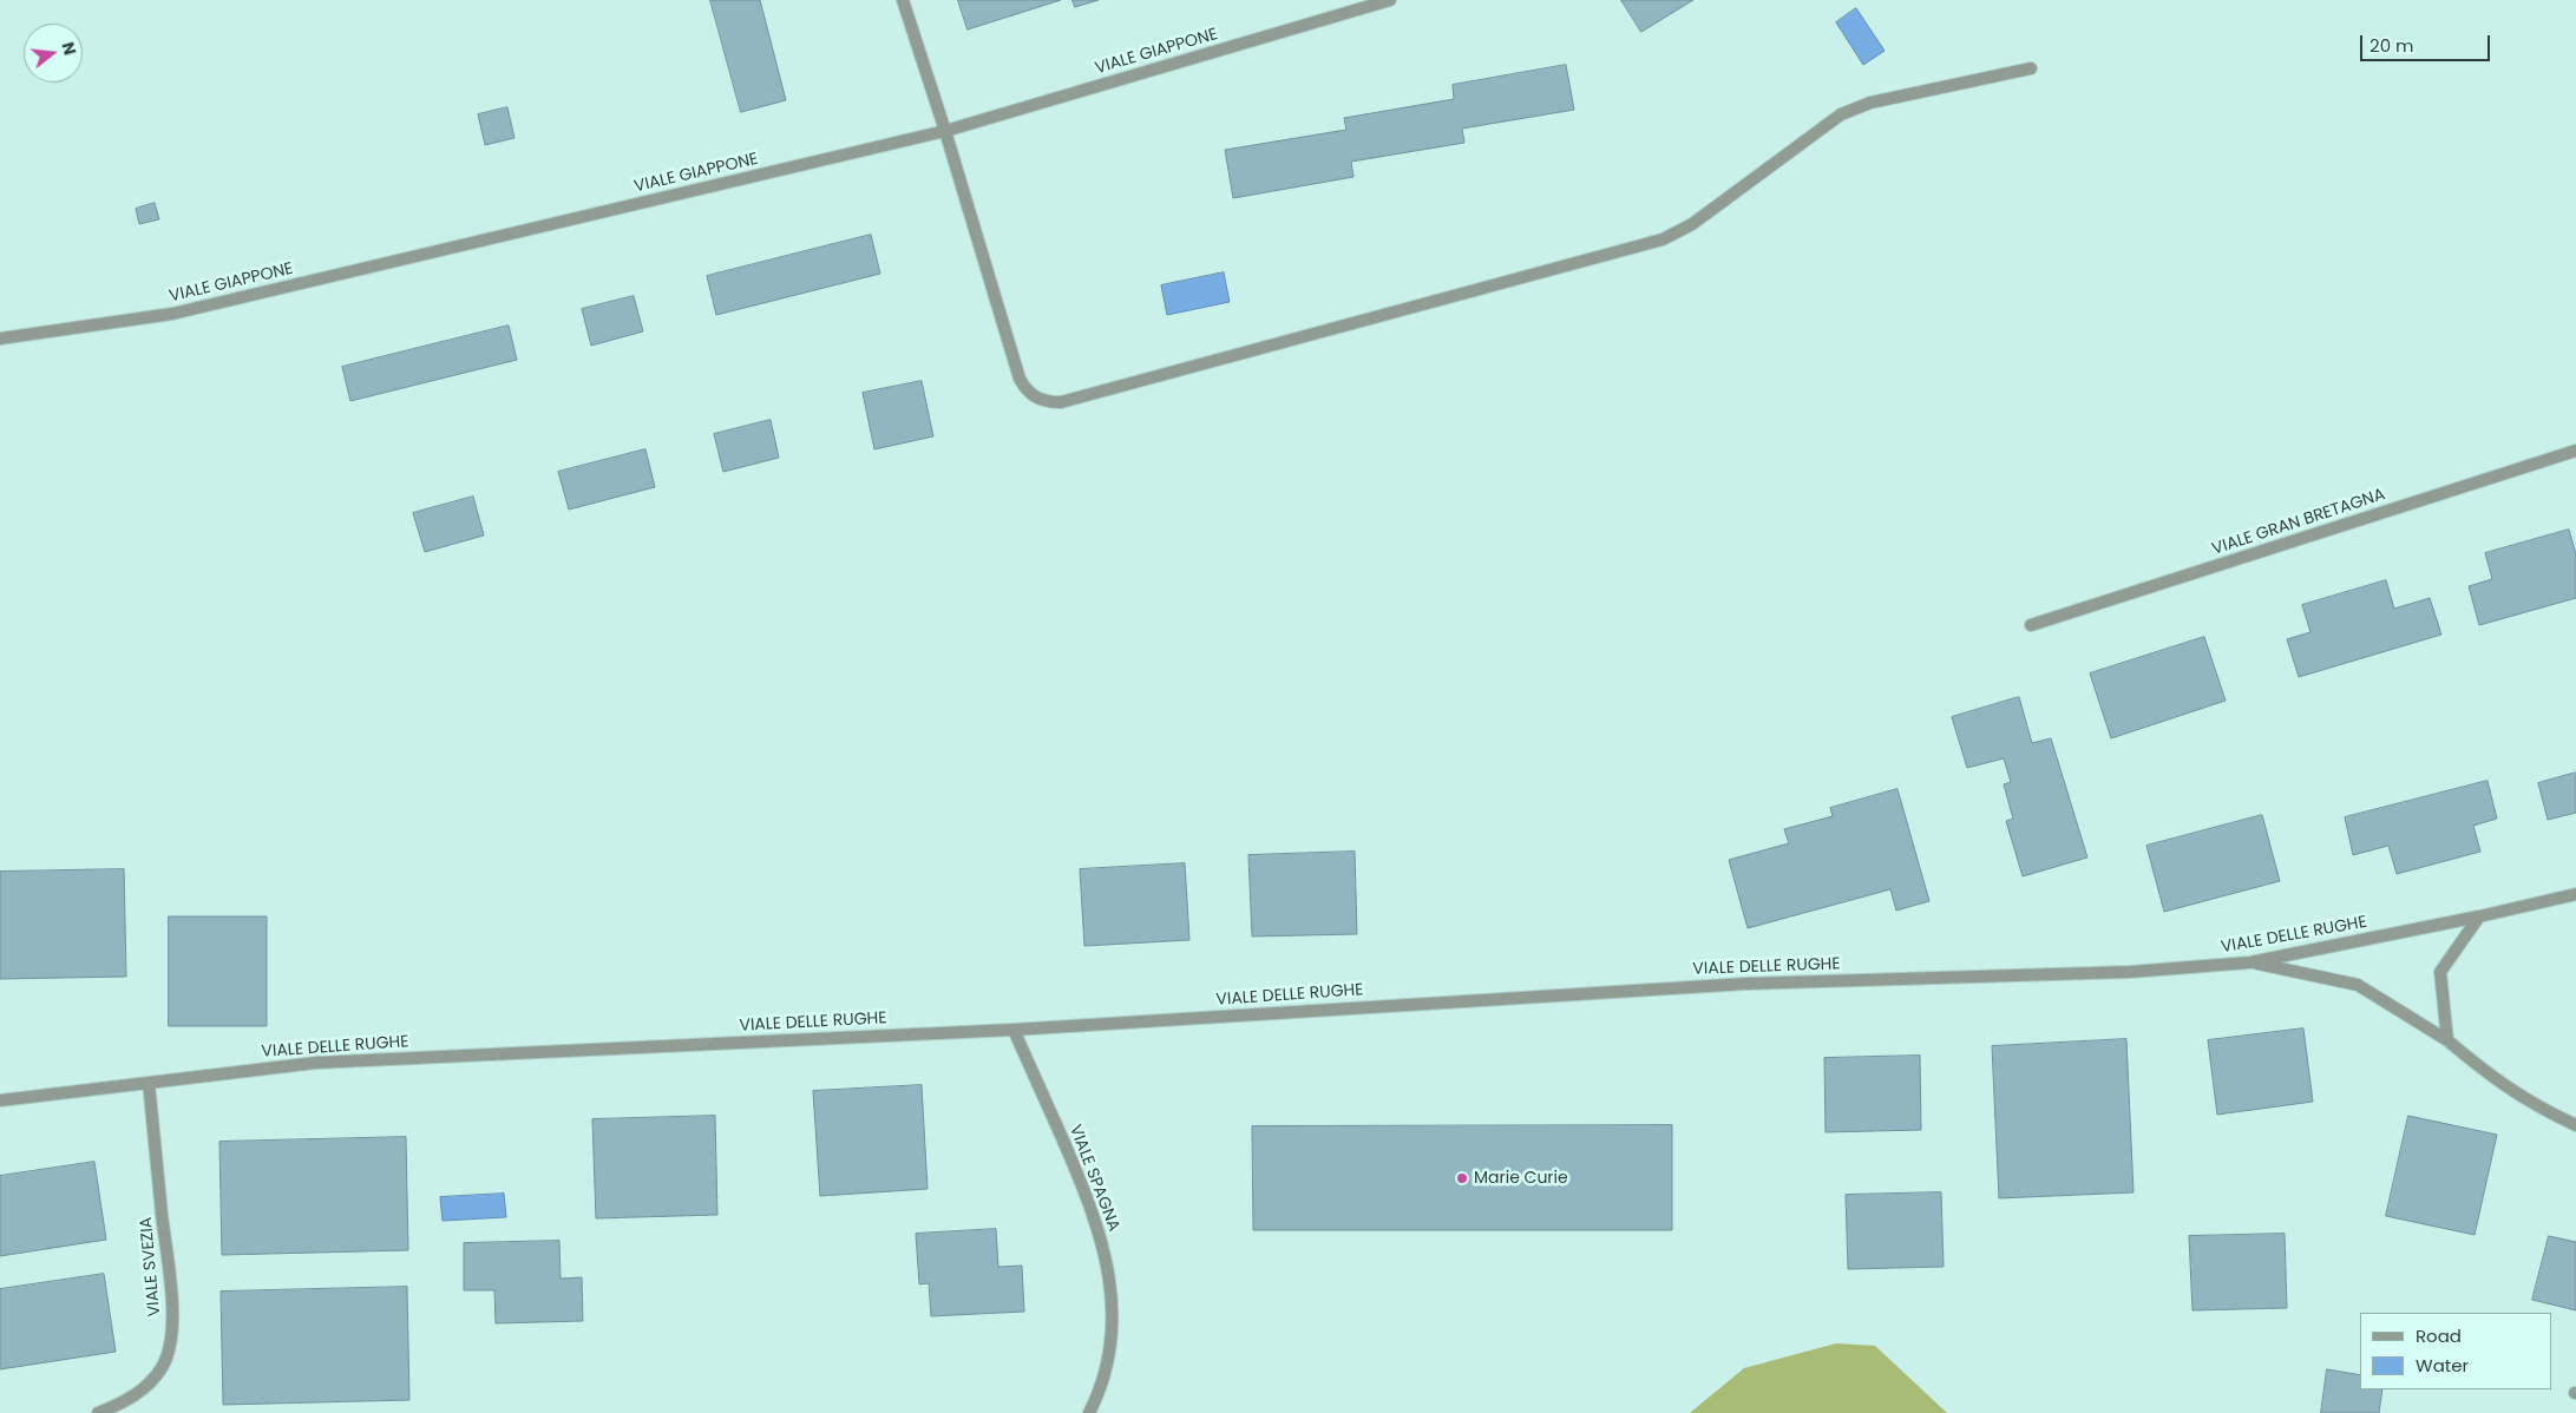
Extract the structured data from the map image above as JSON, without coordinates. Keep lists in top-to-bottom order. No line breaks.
{"streets":{"street":["VIALE GIAPPONE","VIALE GRAN BRETAGNA","VIALE DELLE RUGHE","VIALE SPAGNA","VIALE SVEZIA"]},"crossings":[["VIALE DELLE RUGHE","VIALE SPAGNA"],["VIALE DELLE RUGHE","VIALE SVEZIA"]],"places":["Marie Curie"],"legend":["Road","Water"],"scale_bar":"20 m","north":"right"}
